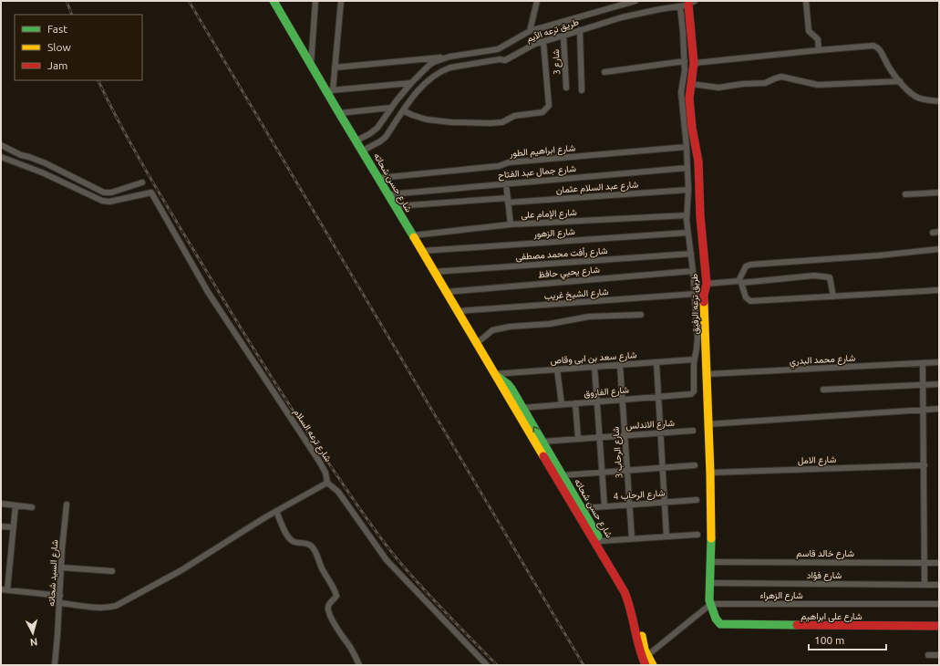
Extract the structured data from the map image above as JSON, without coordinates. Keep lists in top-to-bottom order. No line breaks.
{"streets":{"main road":["شارع حسن شحاته","طريق ترعه الرفيق","شارع على ابراهيم"],"street":["طريق ترعه الآيم","شارع 3","شارع ابراهيم الطور","شارع جمال عبد الفتاح","شارع عبد السلام عثمان","شارع الإمام على","شارع الزهور","شارع رأفت محمد مصطفى","شارع يحيي حافظ","شارع الشيخ غريب","شارع سعد بن ابى وقاص","شارع محمد البدري","شارع الفاروق","شارع الاندلس","شارع ترعه السلام","شارع الرحاب 3","شارع الامل","شارع الرحاب 4","شارع خالد قاسم","شارع السيد شحاته","شارع فؤاد","شارع الزهراء"]},"crossings":[["طريق ترعه الآيم","شارع 3"],["طريق ترعه الآيم","شارع حسن شحاته"],["طريق ترعه الآيم","طريق ترعه الرفيق"],["شارع ابراهيم الطور","شارع حسن شحاته"],["شارع ابراهيم الطور","طريق ترعه الرفيق"],["شارع جمال عبد الفتاح","شارع حسن شحاته"],["شارع جمال عبد الفتاح","طريق ترعه الرفيق"],["شارع حسن شحاته","شارع عبد السلام عثمان"],["شارع حسن شحاته","شارع الإمام على"],["شارع حسن شحاته","شارع الزهور"],["شارع حسن شحاته","شارع رأفت محمد مصطفى"],["شارع حسن شحاته","شارع يحيي حافظ"],["شارع حسن شحاته","شارع الشيخ غريب"],["شارع حسن شحاته","شارع سعد بن ابى وقاص"],["شارع حسن شحاته","شارع الفاروق"],["شارع حسن شحاته","شارع الاندلس"],["شارع حسن شحاته","شارع الرحاب 4"],["شارع عبد السلام عثمان","طريق ترعه الرفيق"],["شارع الإمام على","طريق ترعه الرفيق"],["شارع الزهور","طريق ترعه الرفيق"],["شارع رأفت محمد مصطفى","طريق ترعه الرفيق"],["شارع يحيي حافظ","طريق ترعه الرفيق"],["شارع الشيخ غريب","طريق ترعه الرفيق"],["طريق ترعه الرفيق","شارع سعد بن ابى وقاص"],["طريق ترعه الرفيق","شارع محمد البدري"],["طريق ترعه الرفيق","شارع الفاروق"],["طريق ترعه الرفيق","شارع الامل"],["طريق ترعه الرفيق","شارع خالد قاسم"],["طريق ترعه الرفيق","شارع فؤاد"],["طريق ترعه الرفيق","شارع الزهراء"],["طريق ترعه الرفيق","شارع على ابراهيم"],["شارع سعد بن ابى وقاص","شارع الرحاب 3"],["شارع الفاروق","شارع الرحاب 3"],["شارع الاندلس","شارع الرحاب 3"],["شارع الرحاب 3","شارع الرحاب 4"],["شارع الزهراء","شارع على ابراهيم"]],"legend":["Fast","Slow","Jam"],"scale_bar":"100 m","north":"bottom"}
